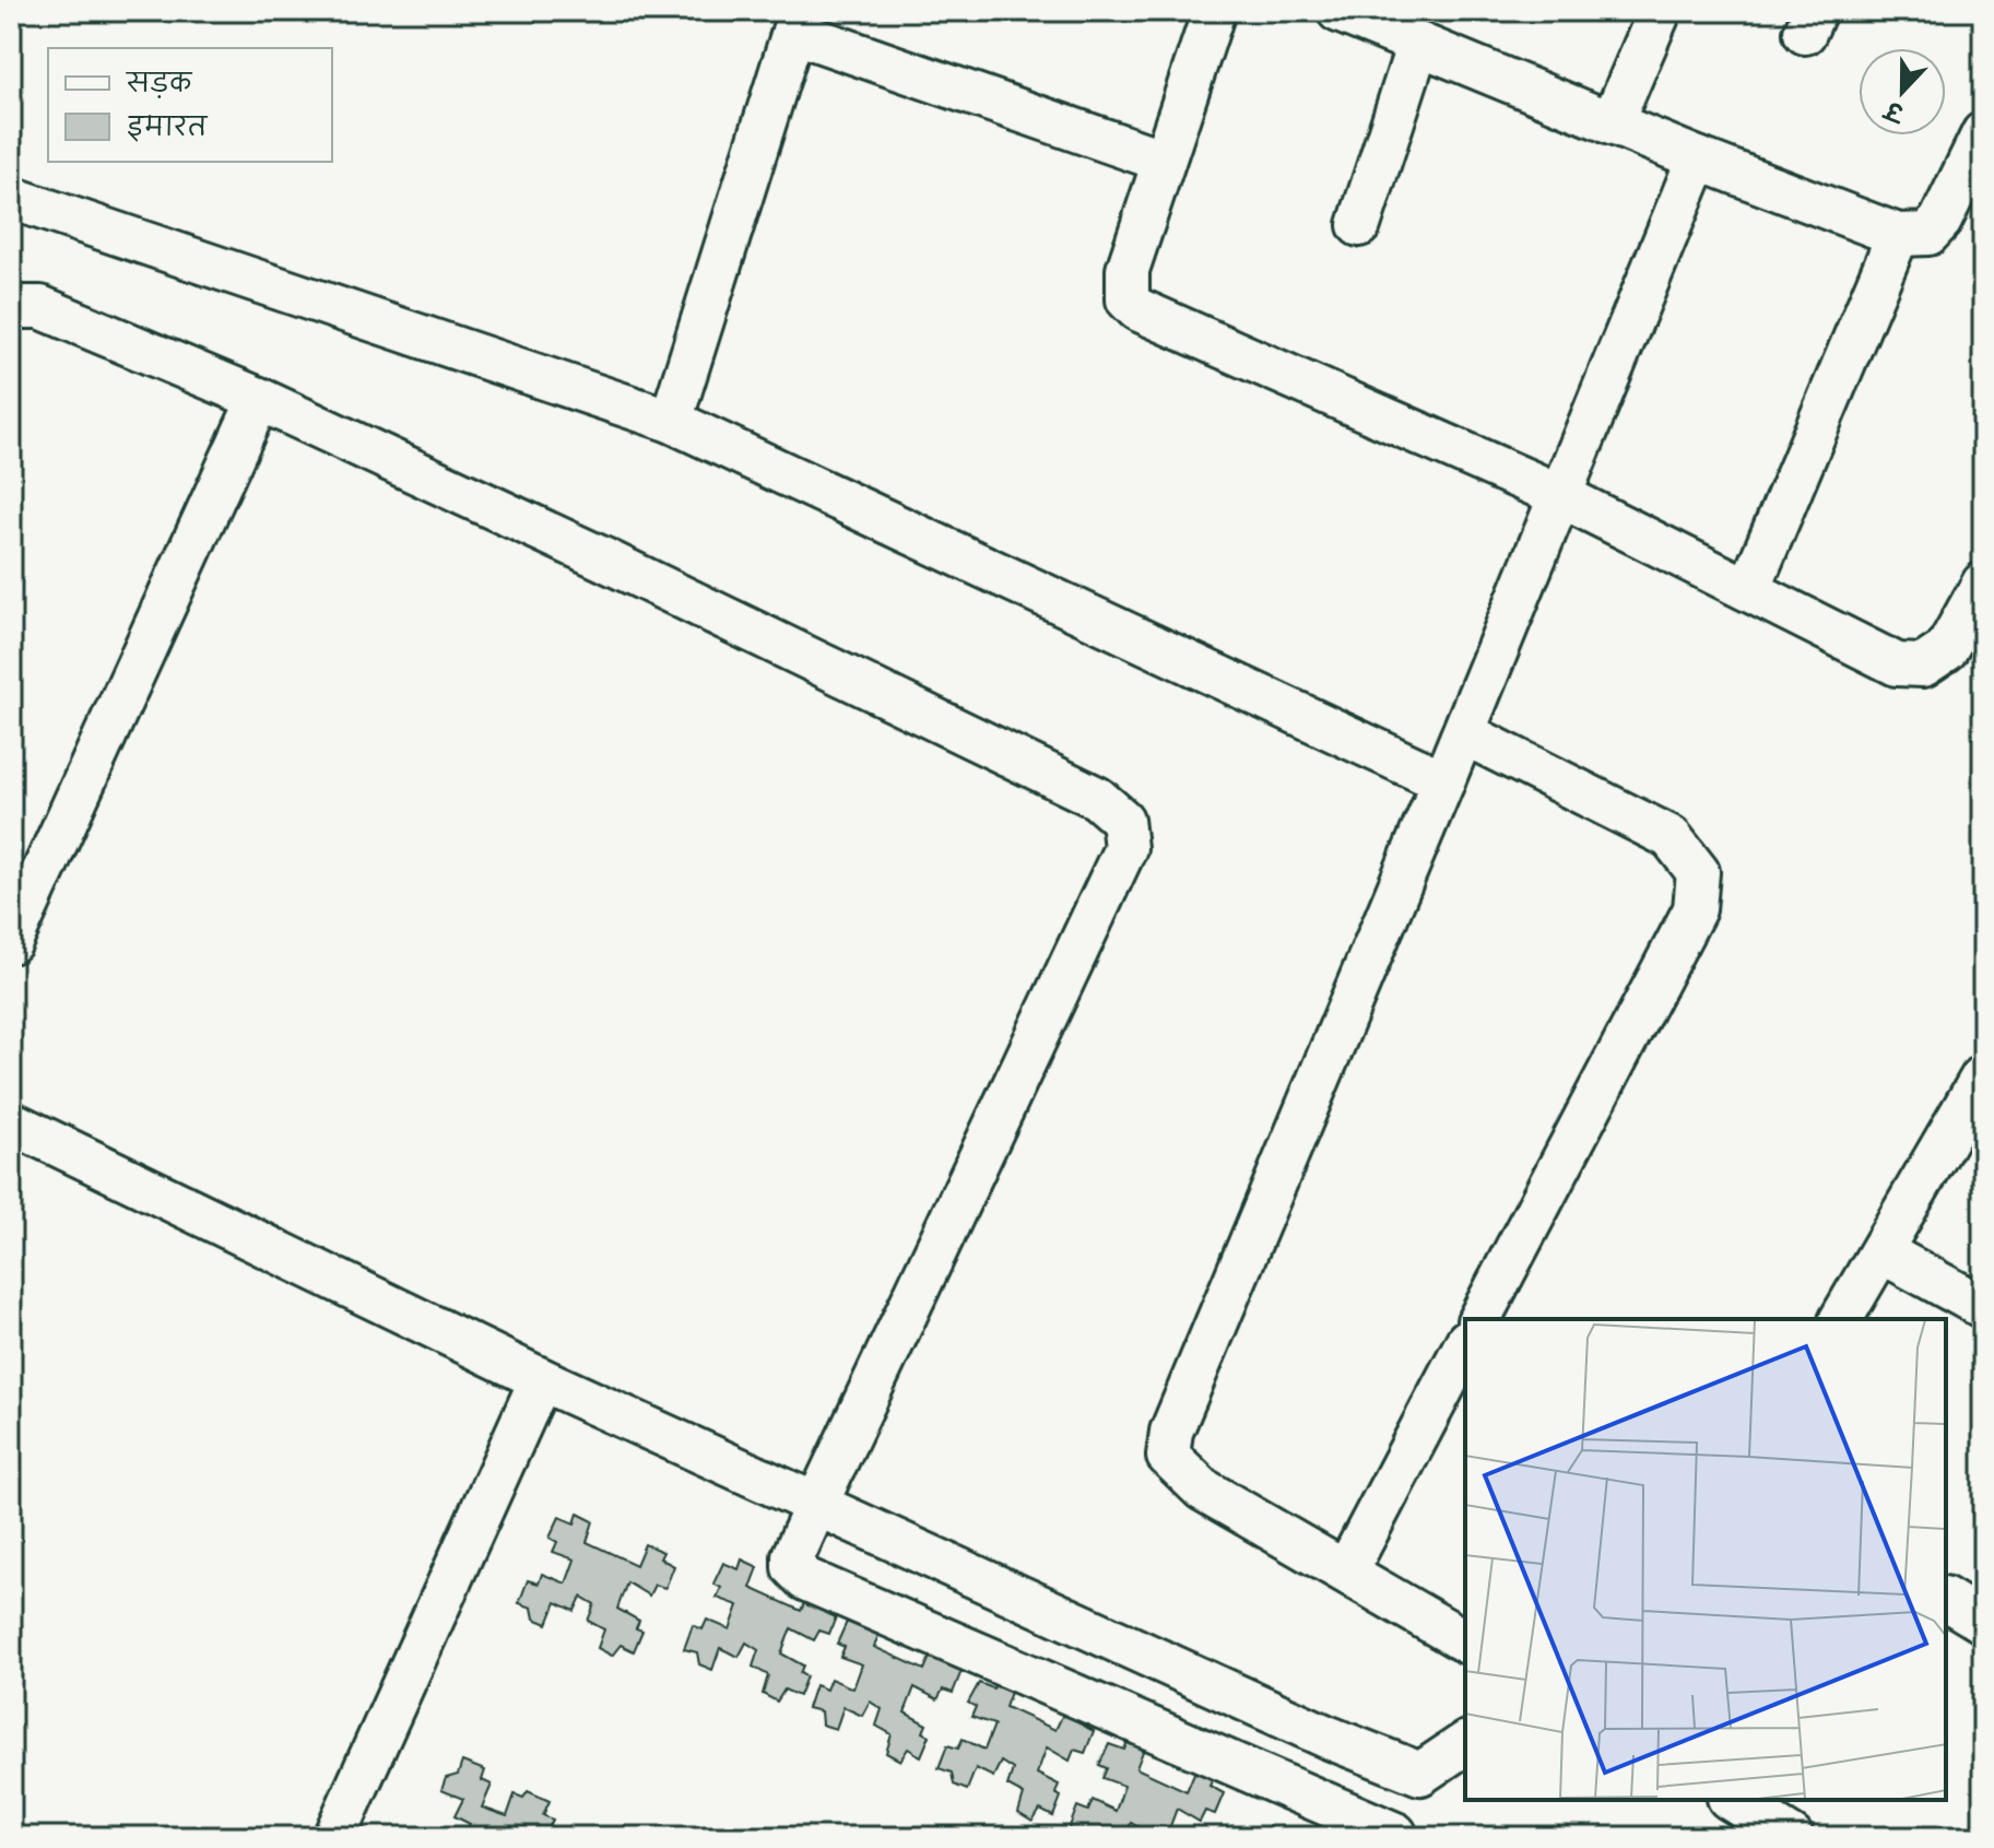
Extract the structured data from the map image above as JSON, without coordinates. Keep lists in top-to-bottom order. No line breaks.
{"legend":["सड़क","इमारत"],"north":"bottom"}
